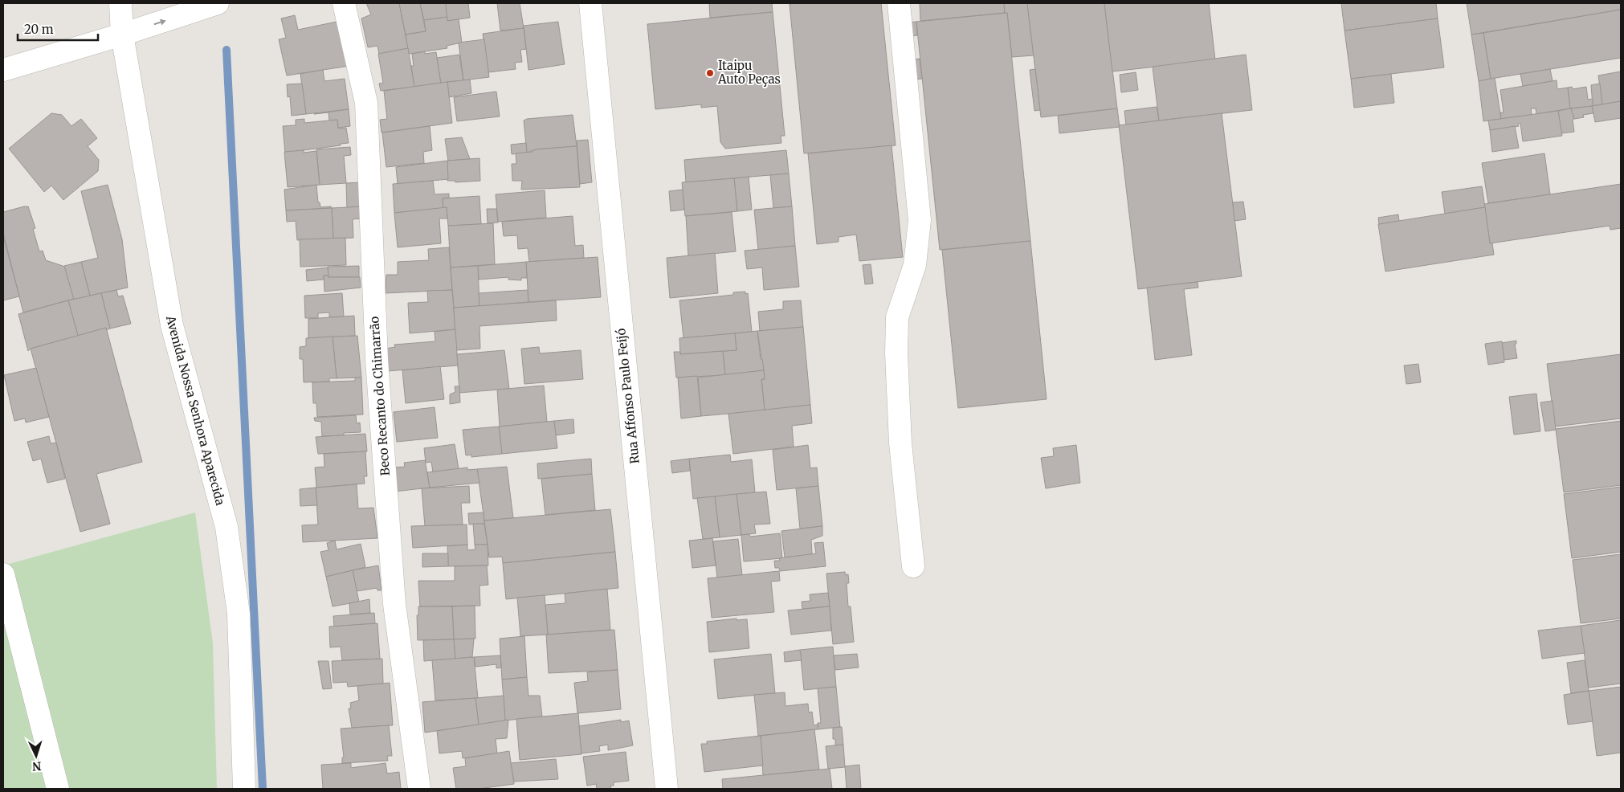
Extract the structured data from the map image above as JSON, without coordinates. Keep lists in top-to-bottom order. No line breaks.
{"streets":{"street":["Beco Recanto do Chimarrão","Rua Affonso Paulo Feijó","Avenida Nossa Senhora Aparecida"]},"places":["Itaipu Auto Peças"],"scale_bar":"20 m","north":"bottom"}
